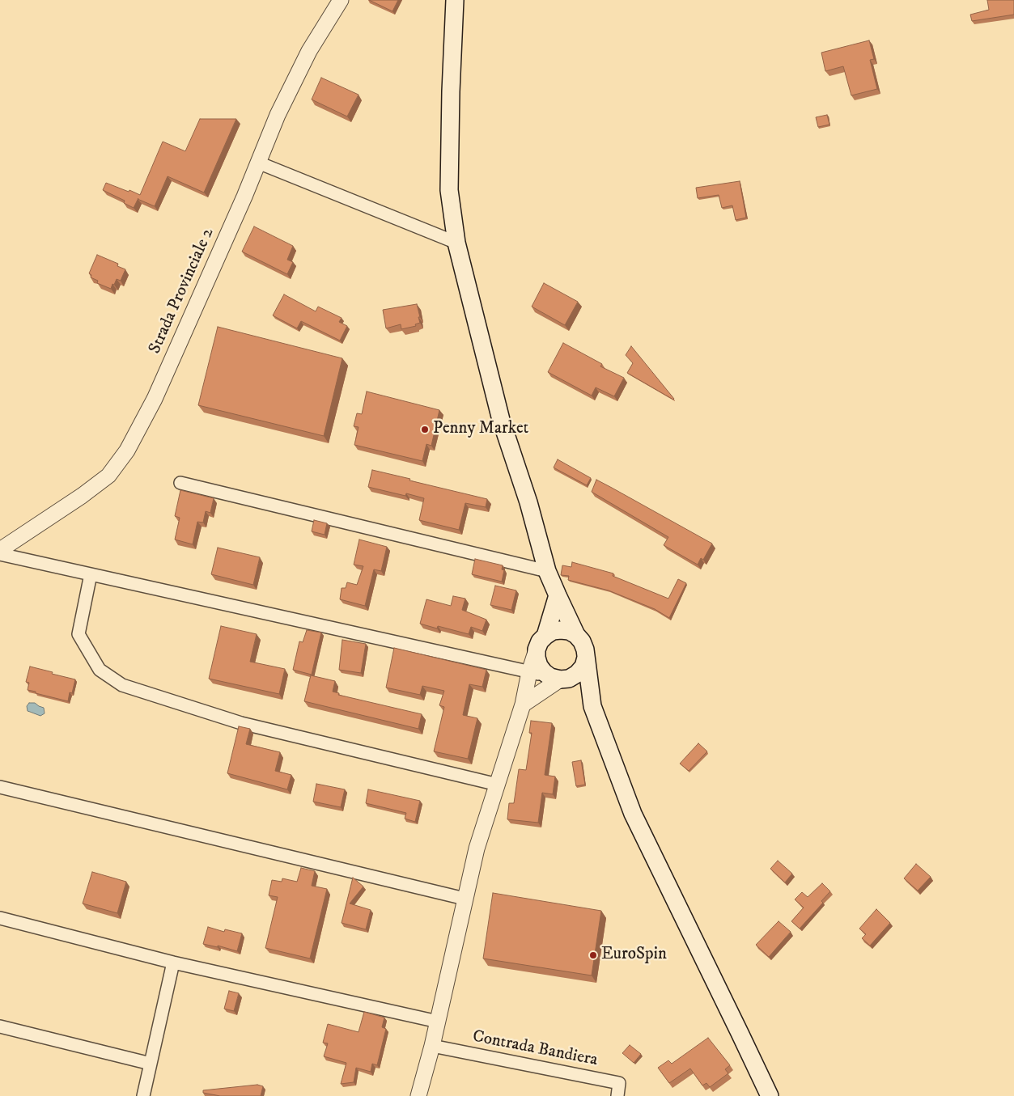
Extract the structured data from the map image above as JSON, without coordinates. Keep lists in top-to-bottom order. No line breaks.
{"streets":{"street":["Strada Provinciale 2","Contrada Bandiera"]},"places":["Penny Market","EuroSpin"]}
